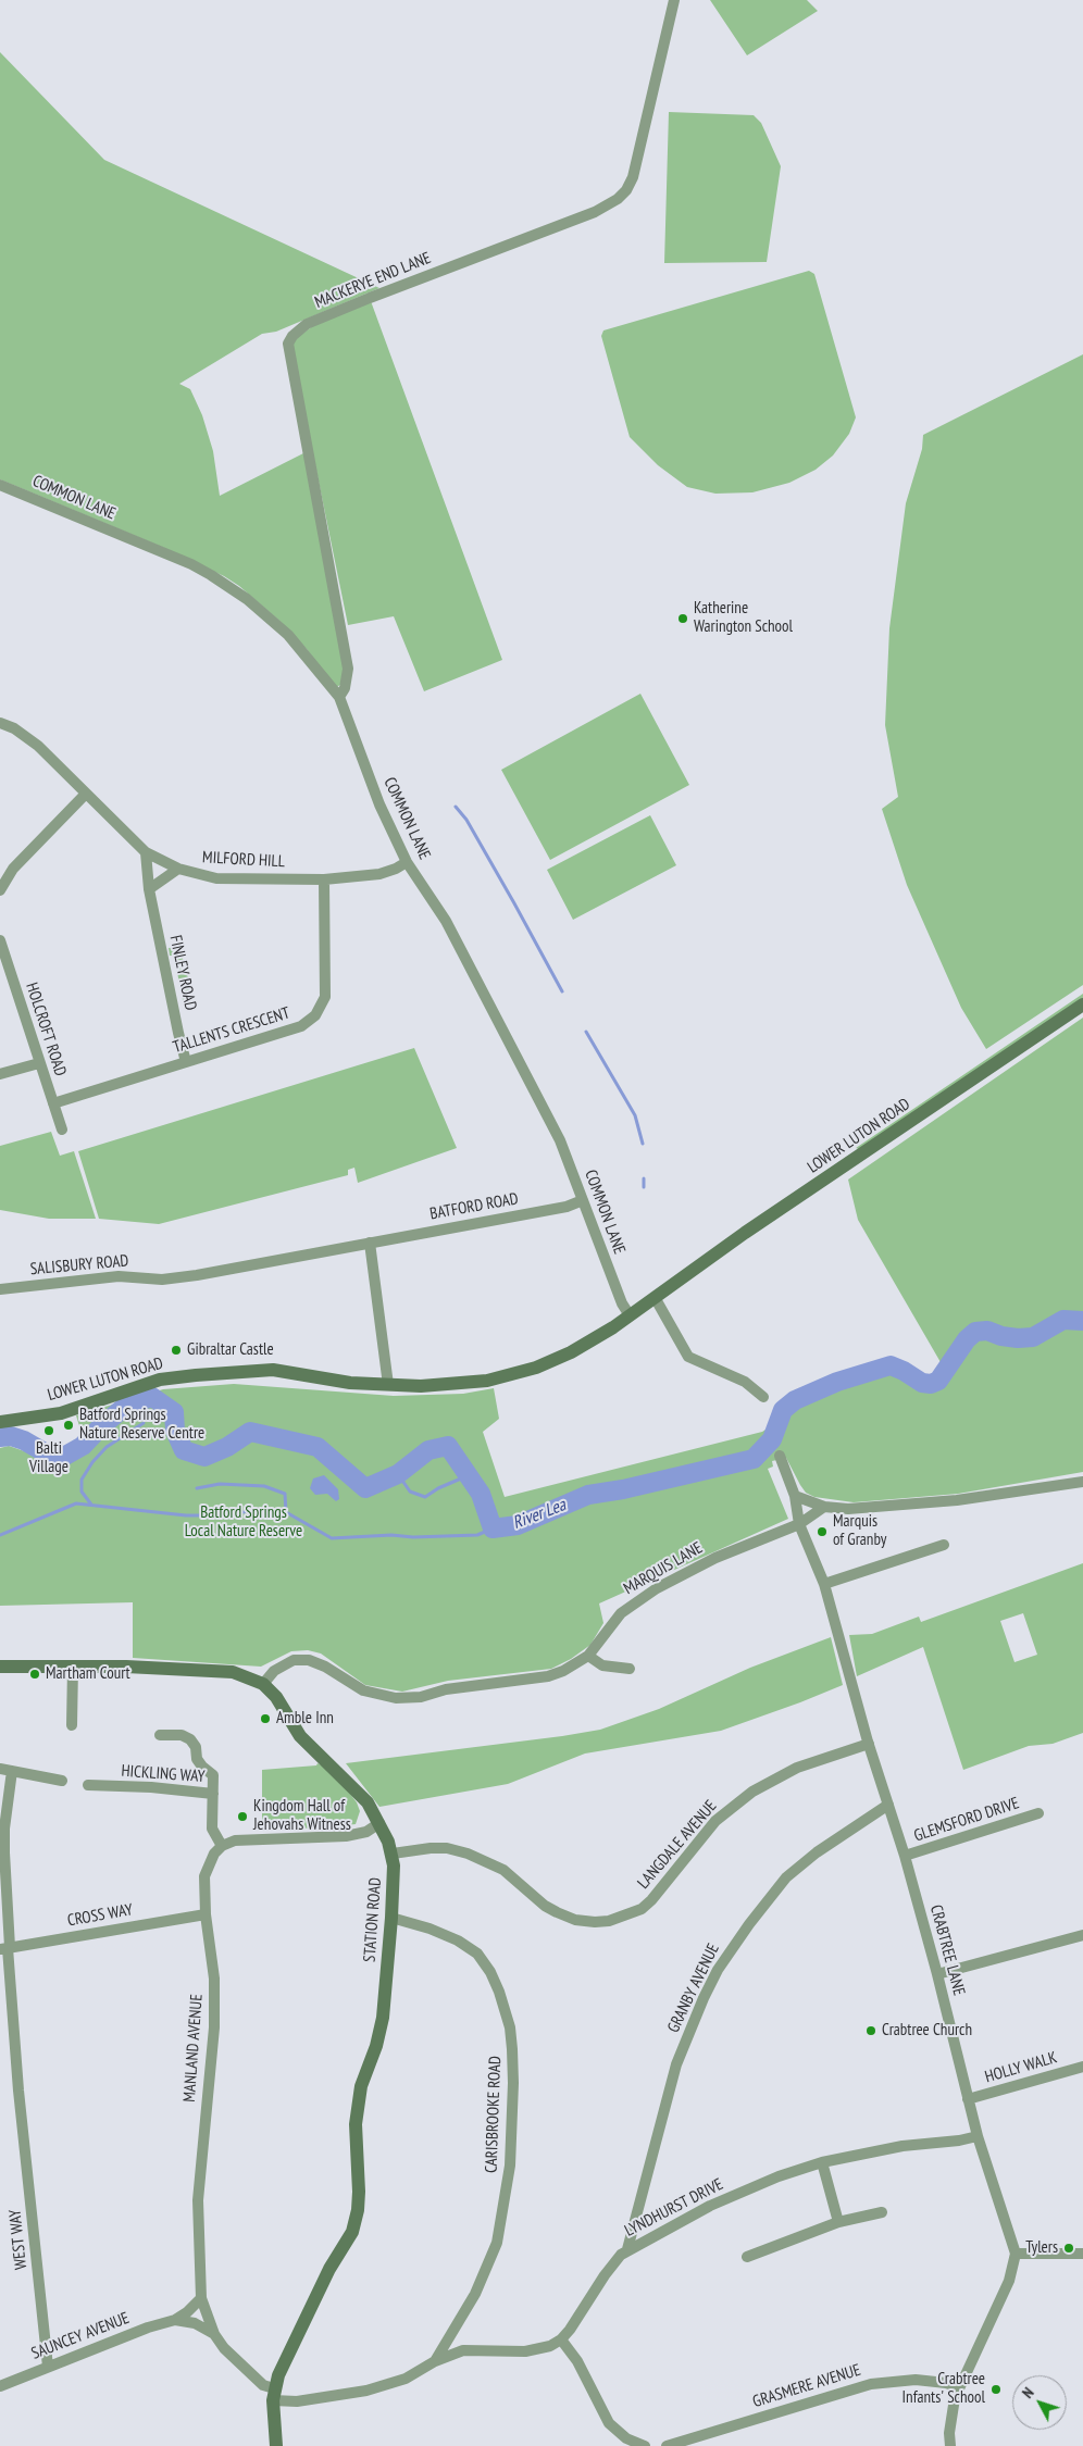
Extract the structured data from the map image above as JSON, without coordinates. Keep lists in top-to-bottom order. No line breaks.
{"streets":{"main road":["LOWER LUTON ROAD","STATION ROAD"],"street":["MACKERYE END LANE","COMMON LANE","MILFORD HILL","FINLEY ROAD","HOLCROFT ROAD","TALLENTS CRESCENT","BATFORD ROAD","SALISBURY ROAD","MARQUIS LANE","HICKLING WAY","GLEMSFORD DRIVE","LANGDALE AVENUE","CROSS WAY","CRABTREE LANE","GRANBY AVENUE","MANLAND AVENUE","HOLLY WALK","CARISBROOKE ROAD","LYNDHURST DRIVE","WEST WAY","SAUNCEY AVENUE","GRASMERE AVENUE"]},"crossings":[["MACKERYE END LANE","COMMON LANE"],["COMMON LANE","MILFORD HILL"],["COMMON LANE","LOWER LUTON ROAD"],["COMMON LANE","BATFORD ROAD"],["MILFORD HILL","FINLEY ROAD"],["MILFORD HILL","TALLENTS CRESCENT"],["FINLEY ROAD","TALLENTS CRESCENT"],["HOLCROFT ROAD","TALLENTS CRESCENT"],["BATFORD ROAD","SALISBURY ROAD"],["MARQUIS LANE","STATION ROAD"],["MARQUIS LANE","CRABTREE LANE"],["HICKLING WAY","MANLAND AVENUE"],["GLEMSFORD DRIVE","CRABTREE LANE"],["LANGDALE AVENUE","STATION ROAD"],["LANGDALE AVENUE","CRABTREE LANE"],["CROSS WAY","MANLAND AVENUE"],["CROSS WAY","WEST WAY"],["STATION ROAD","MANLAND AVENUE"],["STATION ROAD","CARISBROOKE ROAD"],["CRABTREE LANE","GRANBY AVENUE"],["CRABTREE LANE","HOLLY WALK"],["CRABTREE LANE","LYNDHURST DRIVE"],["GRANBY AVENUE","LYNDHURST DRIVE"],["MANLAND AVENUE","SAUNCEY AVENUE"],["WEST WAY","SAUNCEY AVENUE"]],"water":["River Lea"],"parks":["Batford Springs Local Nature Reserve"],"places":["Katherine Warington School","Gibraltar Castle","Batford Springs Nature Reserve Centre","Balti Village","Marquis of Granby","Martham Court","Amble Inn","Kingdom Hall of Jehovahs Witness","Crabtree Church","Tylers","Crabtree Infants' School"],"north":"top left"}
